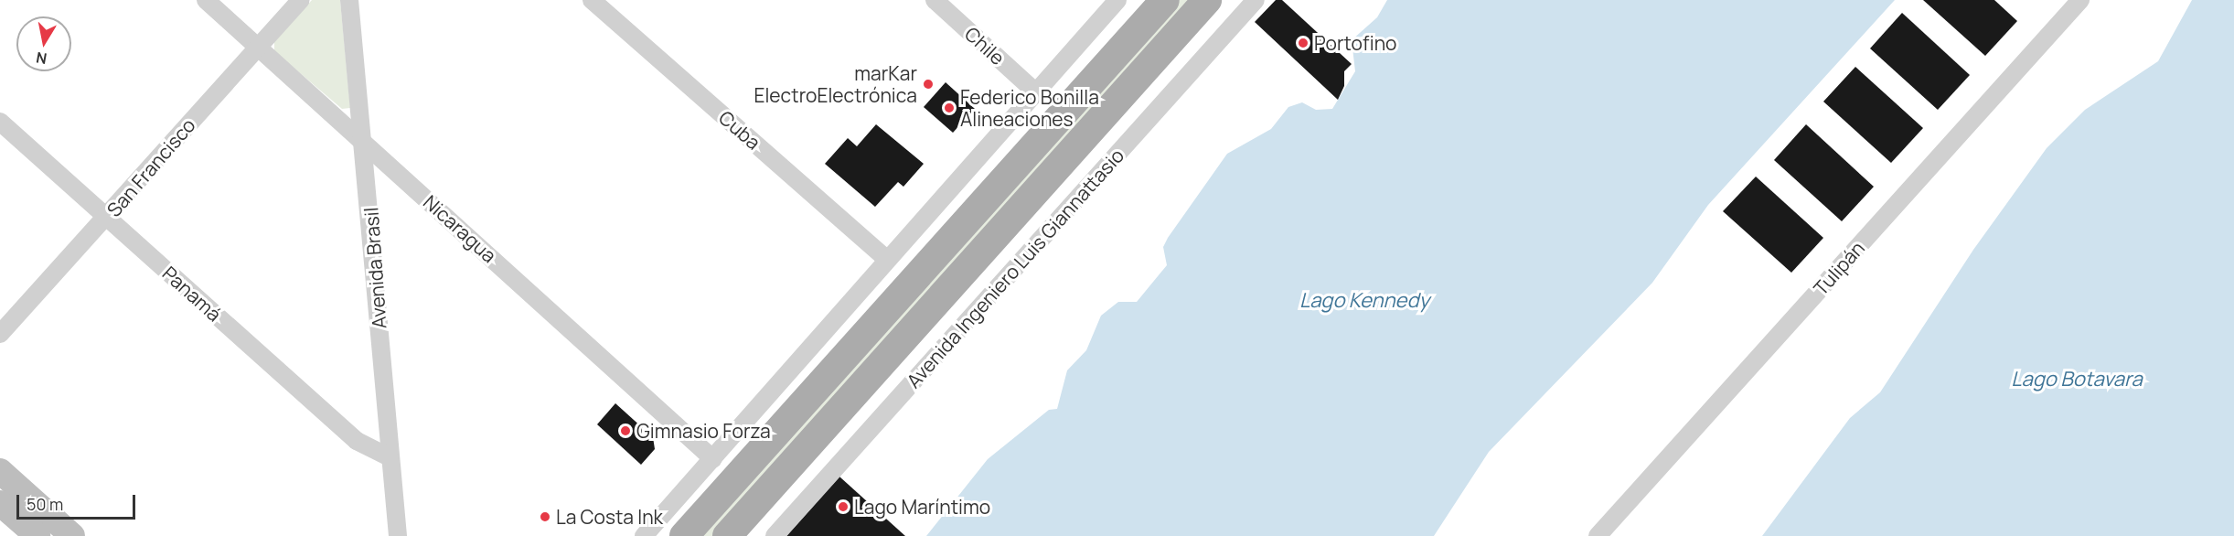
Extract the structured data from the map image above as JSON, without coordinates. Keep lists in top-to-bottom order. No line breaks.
{"streets":{"main road":["Avenida Ingeniero Luis Giannattasio"],"street":["Chile","Cuba","San Francisco","Nicaragua","Avenida Brasil","Tulipán","Panamá"]},"crossings":[["San Francisco","Nicaragua"],["San Francisco","Panamá"],["Nicaragua","Avenida Brasil"],["Avenida Brasil","Panamá"]],"water":["Lago Kennedy","Lago Botavara"],"places":["Portofino","marKar ElectroElectrónica","Federico Bonilla Alineaciones","Gimnasio Forza","Lago Maríntimo","La Costa Ink"],"scale_bar":"50 m","north":"bottom"}
